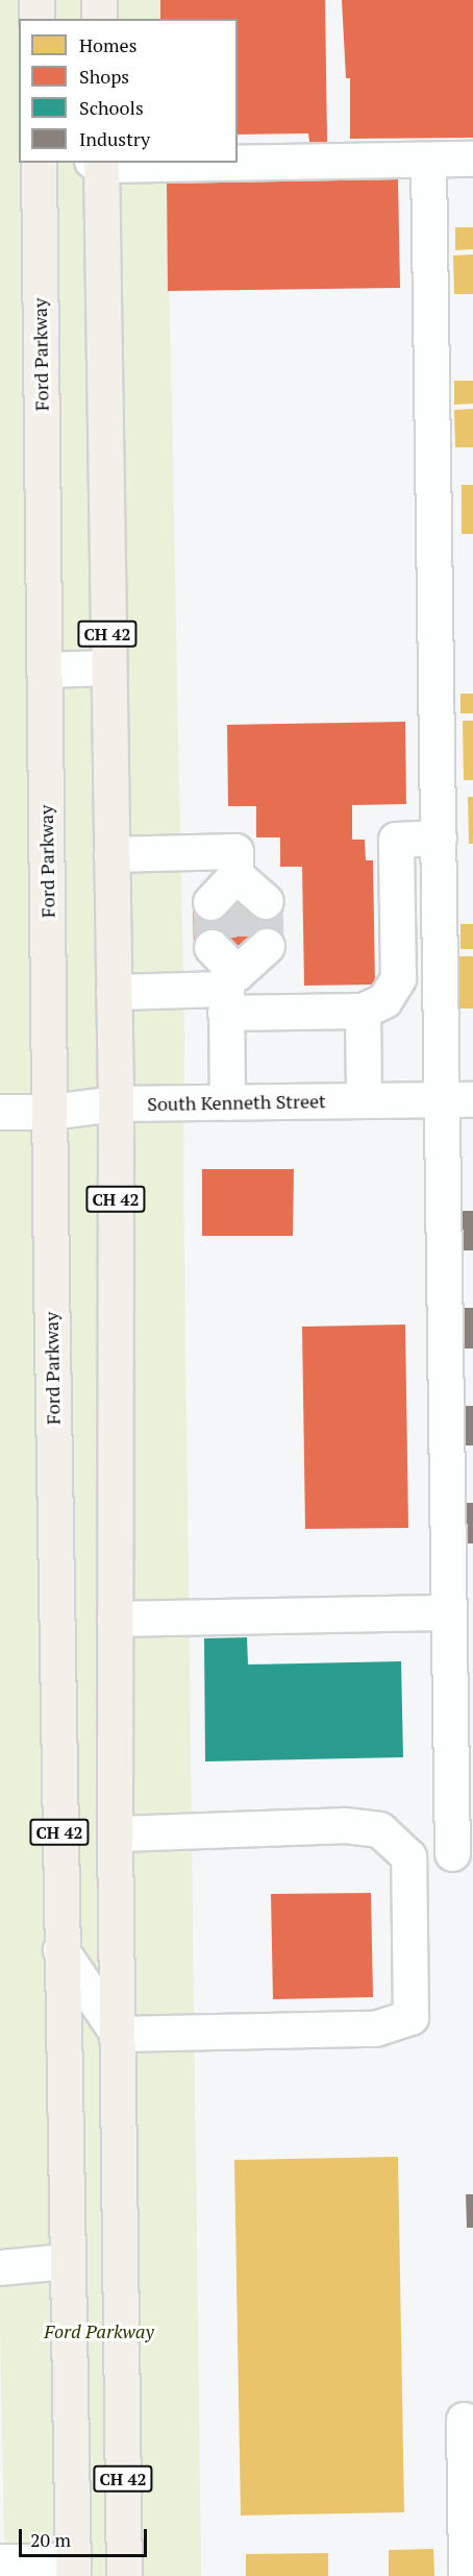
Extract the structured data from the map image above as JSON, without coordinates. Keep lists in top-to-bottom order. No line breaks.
{"streets":{"main road":["Ford Parkway","CH 42"],"street":["South Kenneth Street"]},"crossings":[["Ford Parkway","South Kenneth Street"],["CH 42","South Kenneth Street"]],"parks":["Ford Parkway"],"legend":["Homes","Shops","Schools","Industry"],"scale_bar":"20 m"}
